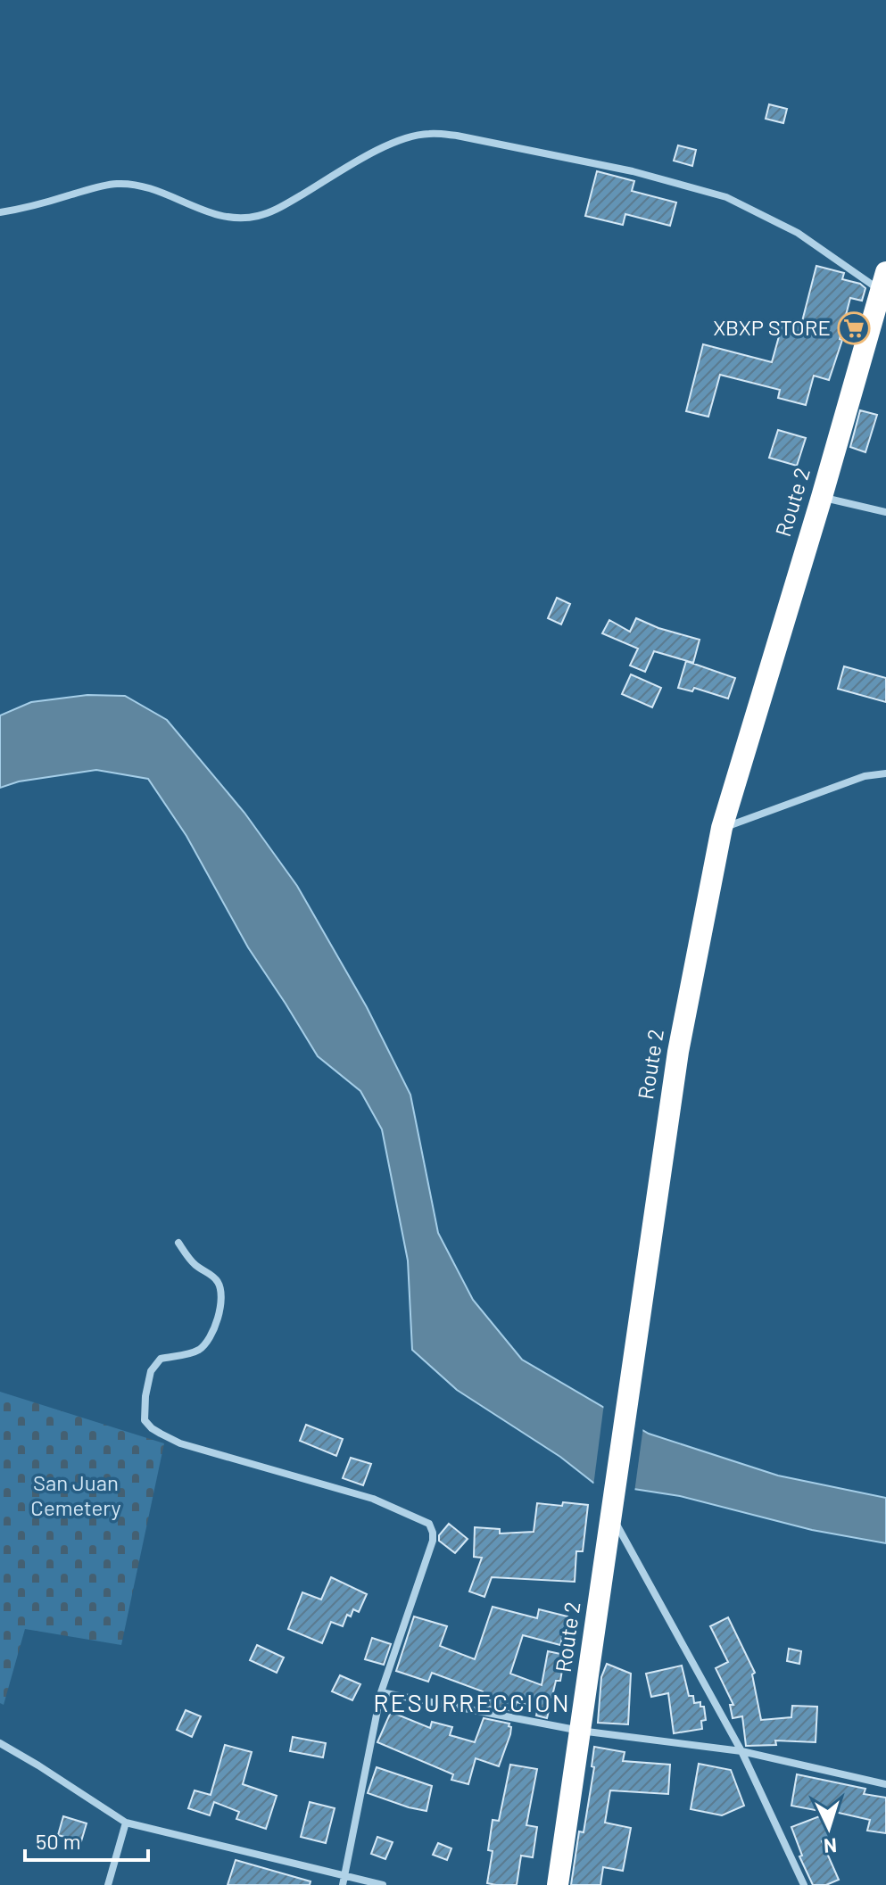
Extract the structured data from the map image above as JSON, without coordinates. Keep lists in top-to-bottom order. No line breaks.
{"streets":{"highway":["Route 2"]},"districts":["RESURRECCION"],"parks":["San Juan Cemetery"],"places":{"supermarket":["XBXP STORE"]},"scale_bar":"50 m","north":"bottom"}
